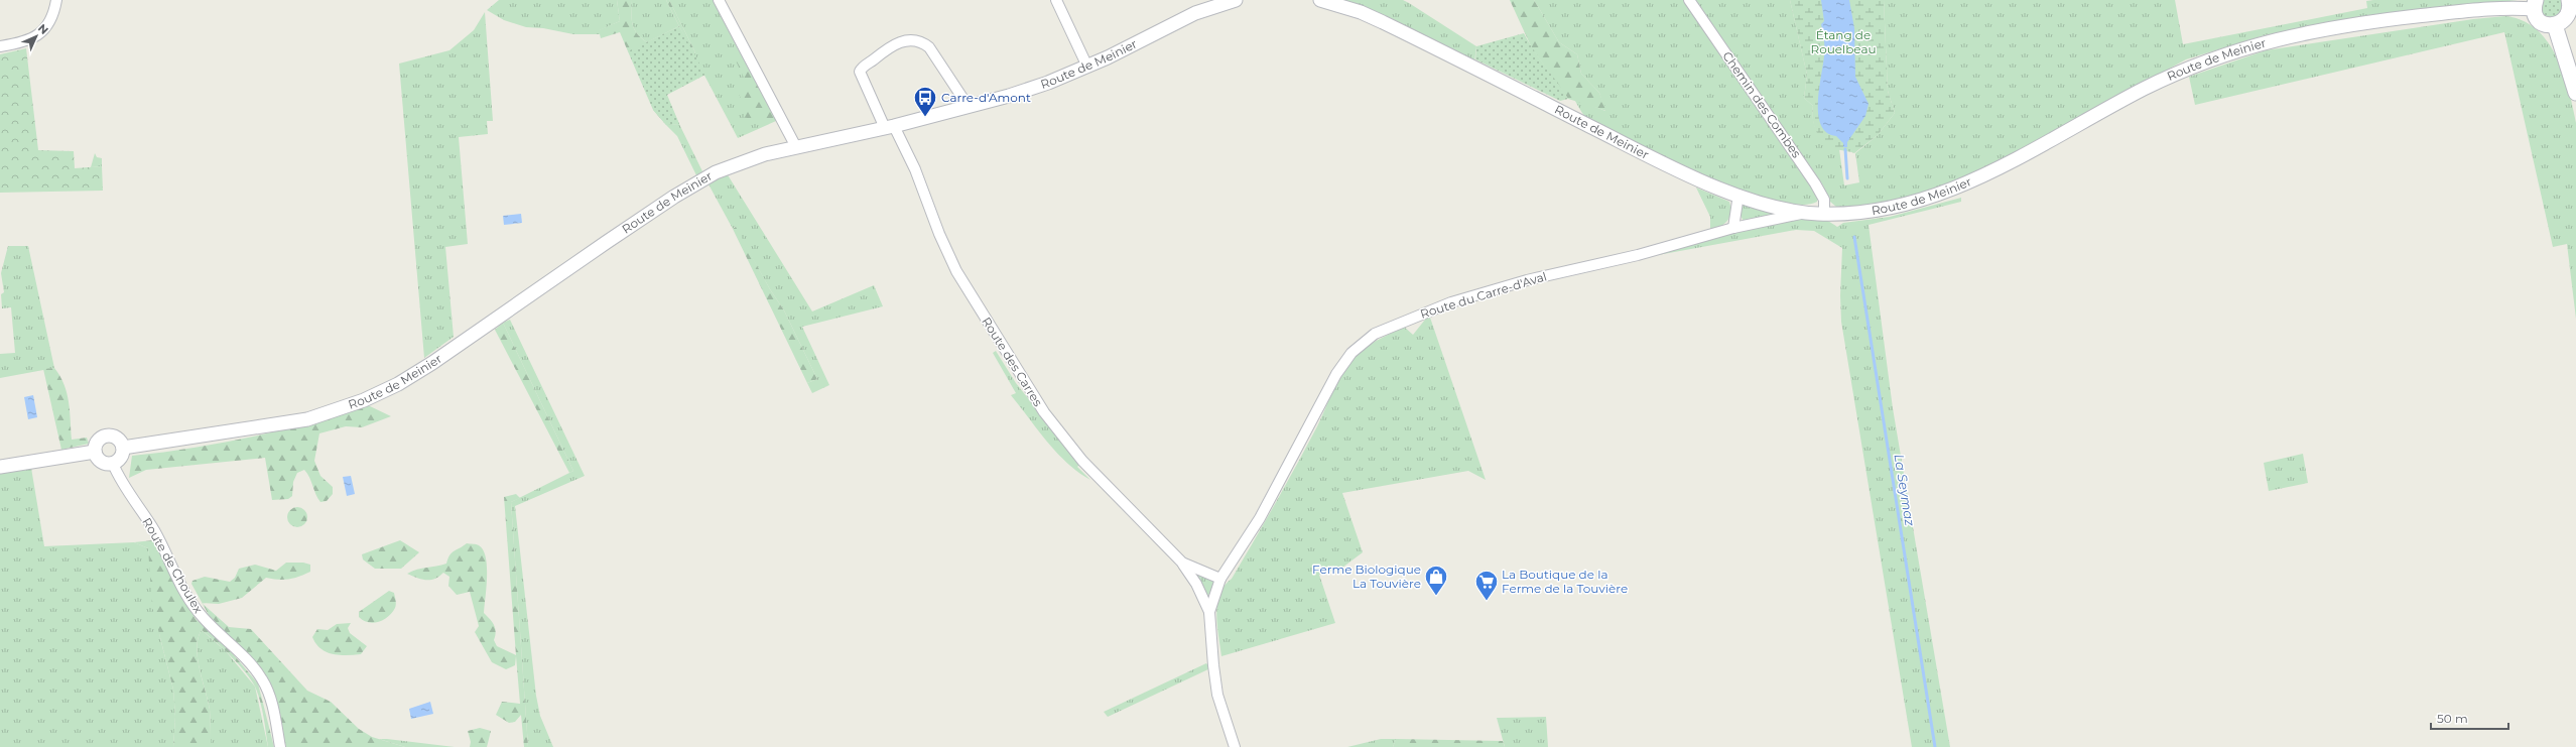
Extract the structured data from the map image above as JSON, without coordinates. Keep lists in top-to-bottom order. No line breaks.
{"streets":{"street":["Route de Meinier","Chemin des Combes","Route du Carre-d'Aval","Route des Carres","Route de Choulex"]},"crossings":[["Route de Meinier","Chemin des Combes"],["Route de Meinier","Route du Carre-d'Aval"],["Route de Meinier","Route des Carres"],["Route de Meinier","Route de Choulex"],["Route du Carre-d'Aval","Route des Carres"]],"water":["La Seymaz"],"parks":["Étang de Rouelbeau"],"places":{"bus stop":["Carre-d'Amont"],"shop":["Ferme Biologique La Touvière"],"supermarket":["La Boutique de la Ferme de la Touvière"]},"scale_bar":"50 m","north":"top right"}
